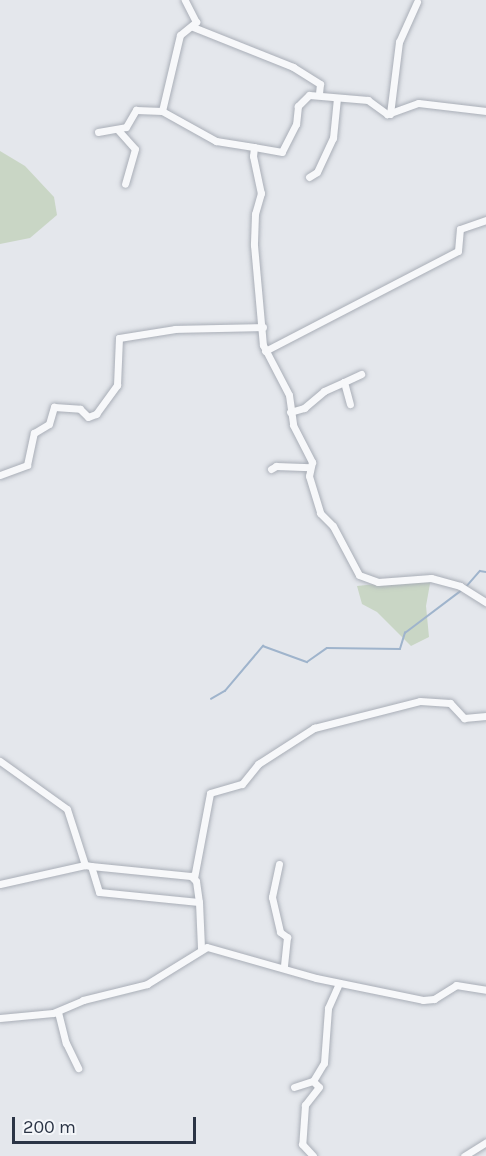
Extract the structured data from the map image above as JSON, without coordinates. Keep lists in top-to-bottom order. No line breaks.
{"scale_bar":"200 m"}
